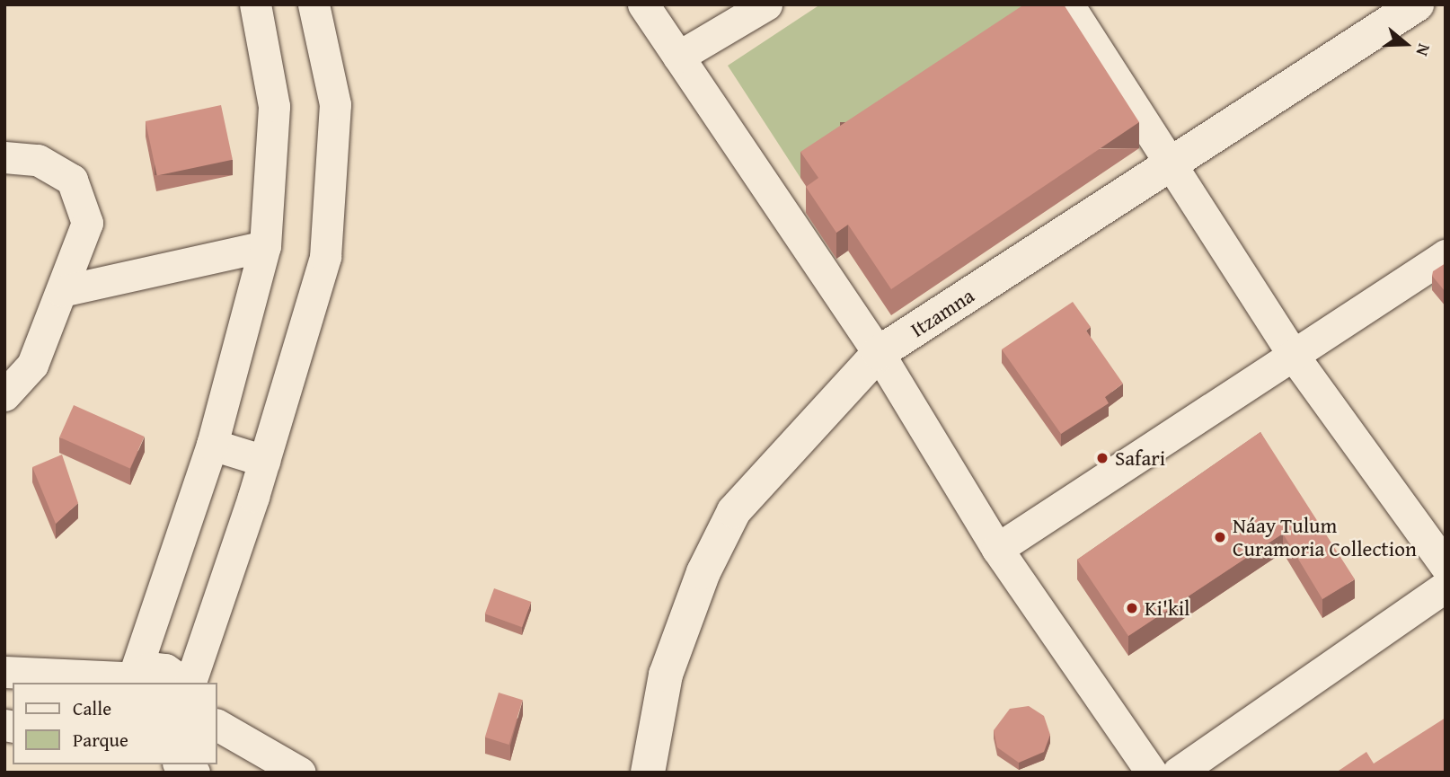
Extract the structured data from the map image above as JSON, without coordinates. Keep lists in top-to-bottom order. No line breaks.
{"streets":{"street":["Itzamna"]},"places":["Safari","Náay Tulum Curamoria Collection","Ki'kil"],"legend":["Calle","Parque"],"north":"right"}
